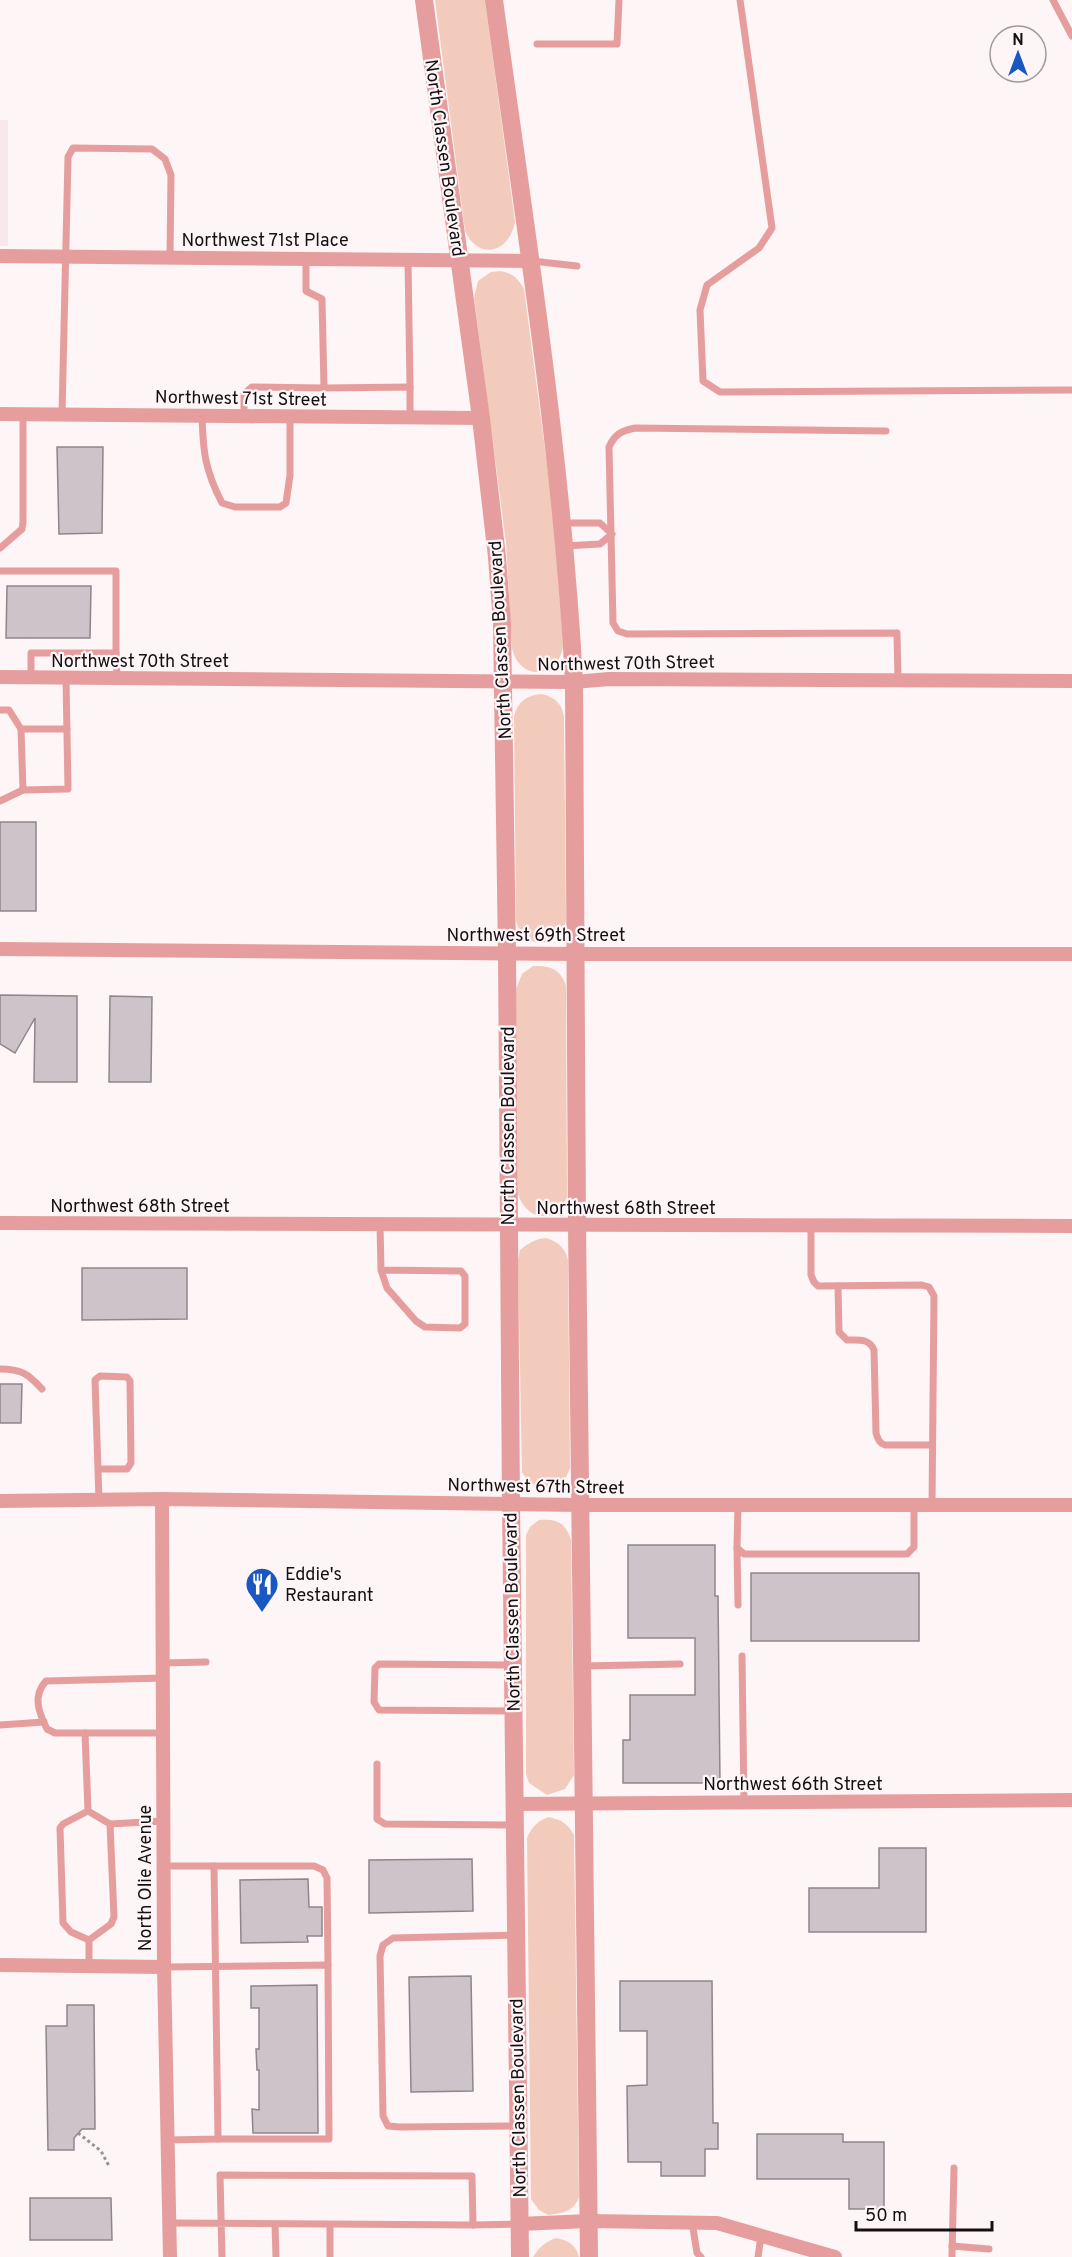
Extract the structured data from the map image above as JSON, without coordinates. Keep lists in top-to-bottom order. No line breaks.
{"streets":{"street":["North Classen Boulevard","Northwest 71st Place","Northwest 71st Street","Northwest 70th Street","Northwest 69th Street","Northwest 68th Street","Northwest 67th Street","Northwest 66th Street","North Olie Avenue"]},"crossings":[["North Classen Boulevard","Northwest 71st Place"],["North Classen Boulevard","Northwest 71st Street"],["North Classen Boulevard","Northwest 70th Street"],["North Classen Boulevard","Northwest 69th Street"],["North Classen Boulevard","Northwest 68th Street"],["North Classen Boulevard","Northwest 67th Street"],["North Classen Boulevard","Northwest 66th Street"],["Northwest 67th Street","North Olie Avenue"]],"places":{"restaurant":["Eddie's Restaurant"]},"scale_bar":"50 m","north":"top"}
